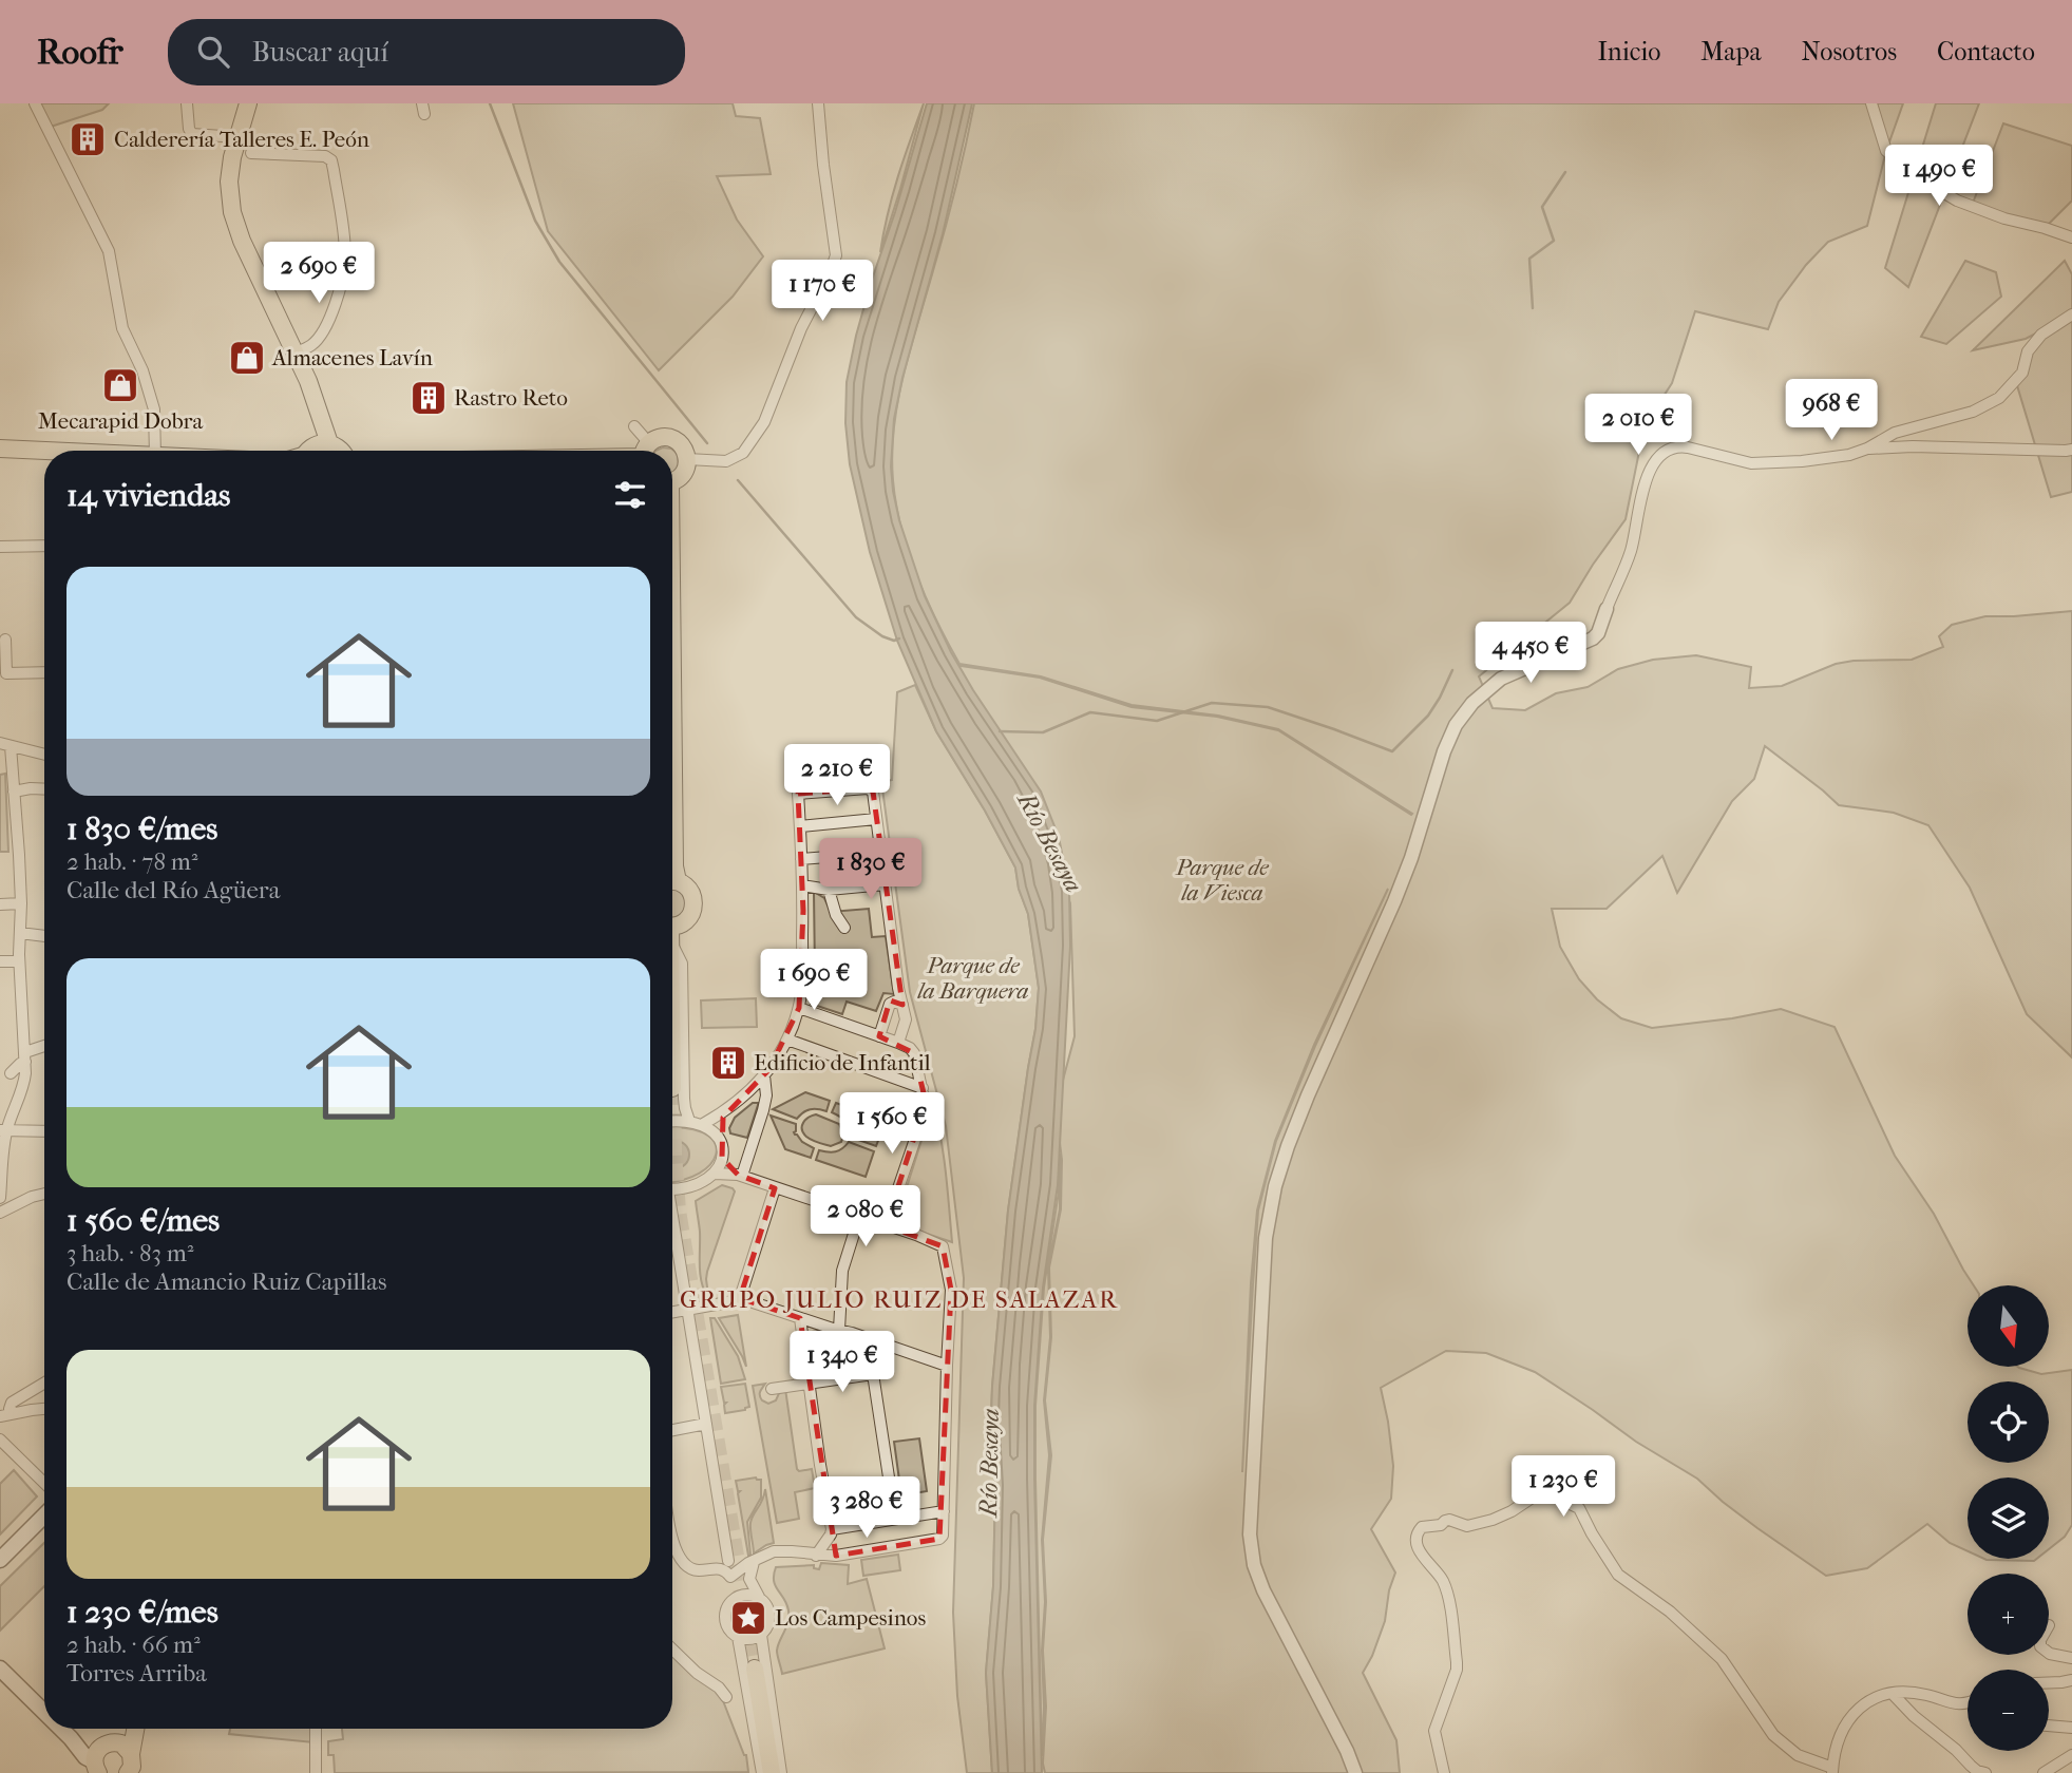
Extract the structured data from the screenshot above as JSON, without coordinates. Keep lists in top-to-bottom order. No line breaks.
{"districts":["GRUPO JULIO RUIZ DE SALAZAR"],"water":["Río Besaya"],"parks":["Parque de la Viesca","Parque de la Barquera"],"places":{"building":["Calderería Talleres E. Peón","Rastro Reto","Edificio de Infantil"],"shop":["Almacenes Lavín","Mecarapid Dobra"],"place":["Los Campesinos"]},"north":"bottom","page":{"header":"Roofr","search":"Buscar aquí","nav":["Inicio","Mapa","Nosotros","Contacto"],"price":["1 490 €","2 690 €","1 170 €","968 €","2 010 €","4 450 €","2 210 €","1 830 €","1 690 €","1 560 €","2 080 €","1 340 €","1 230 €","3 280 €"],"heading":"14 viviendas","list":[{"name":"1 830 €/mes","note":"2 hab. · 78 m² · Calle del Río Agüera"},{"name":"1 560 €/mes","note":"3 hab. · 83 m² · Calle de Amancio Ruiz Capillas"},{"name":"1 230 €/mes","note":"2 hab. · 66 m² · Torres Arriba"}],"map_buttons":["+","−"]}}
